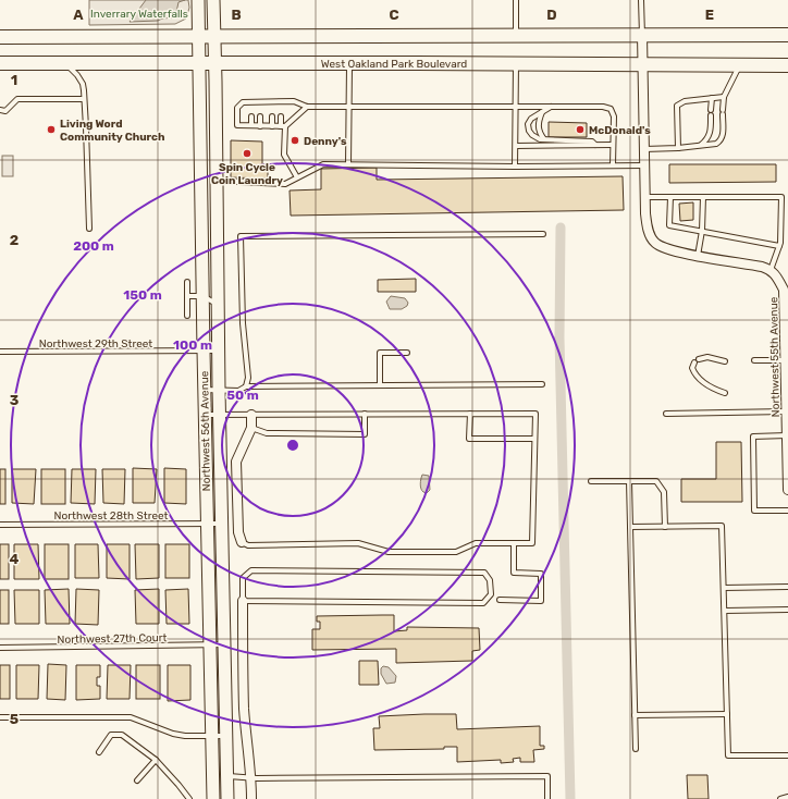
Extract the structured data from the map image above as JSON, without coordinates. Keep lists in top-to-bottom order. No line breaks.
{"streets":{"main road":["West Oakland Park Boulevard"],"street":["Northwest 55th Avenue","Northwest 56th Avenue"],"lane":["Northwest 29th Street","Northwest 28th Street","Northwest 27th Court"]},"crossings":[["West Oakland Park Boulevard","Northwest 56th Avenue"],["Northwest 29th Street","Northwest 56th Avenue"],["Northwest 56th Avenue","Northwest 28th Street"],["Northwest 56th Avenue","Northwest 27th Court"]],"parks":["Inverrary Waterfalls"],"places":["Living Word Community Church","McDonald's","Denny's","Spin Cycle Coin Laundry"],"grid":{"columns":["A","B","C","D","E"],"rows":["1","2","3","4","5"]},"rings":["200 m","150 m","100 m","50 m"]}
